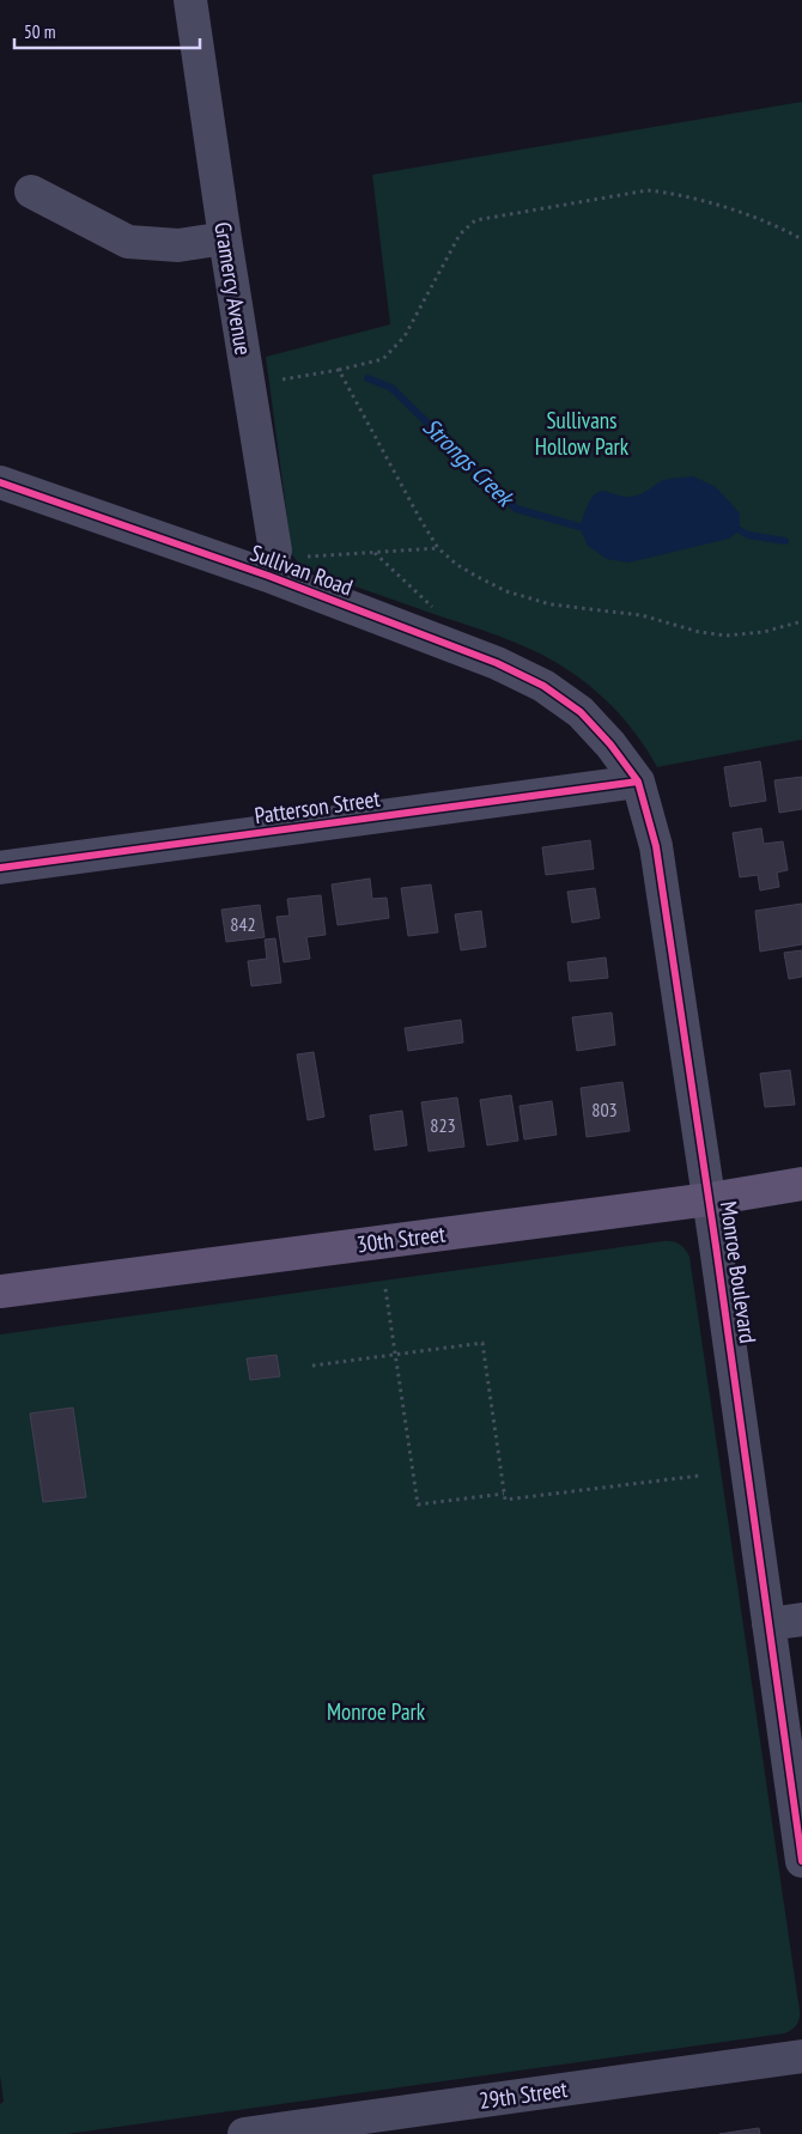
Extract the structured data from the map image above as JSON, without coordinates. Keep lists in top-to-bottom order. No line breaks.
{"streets":{"main road":["30th Street"],"street":["Gramercy Avenue","Sullivan Road","Patterson Street","Monroe Boulevard","29th Street"]},"crossings":[["Gramercy Avenue","Sullivan Road"],["Sullivan Road","Monroe Boulevard"],["Patterson Street","Monroe Boulevard"],["30th Street","Monroe Boulevard"]],"water":["Strongs Creek"],"parks":["Sullivans Hollow Park","Monroe Park"],"house_numbers":["842","803","823"],"scale_bar":"50 m"}
